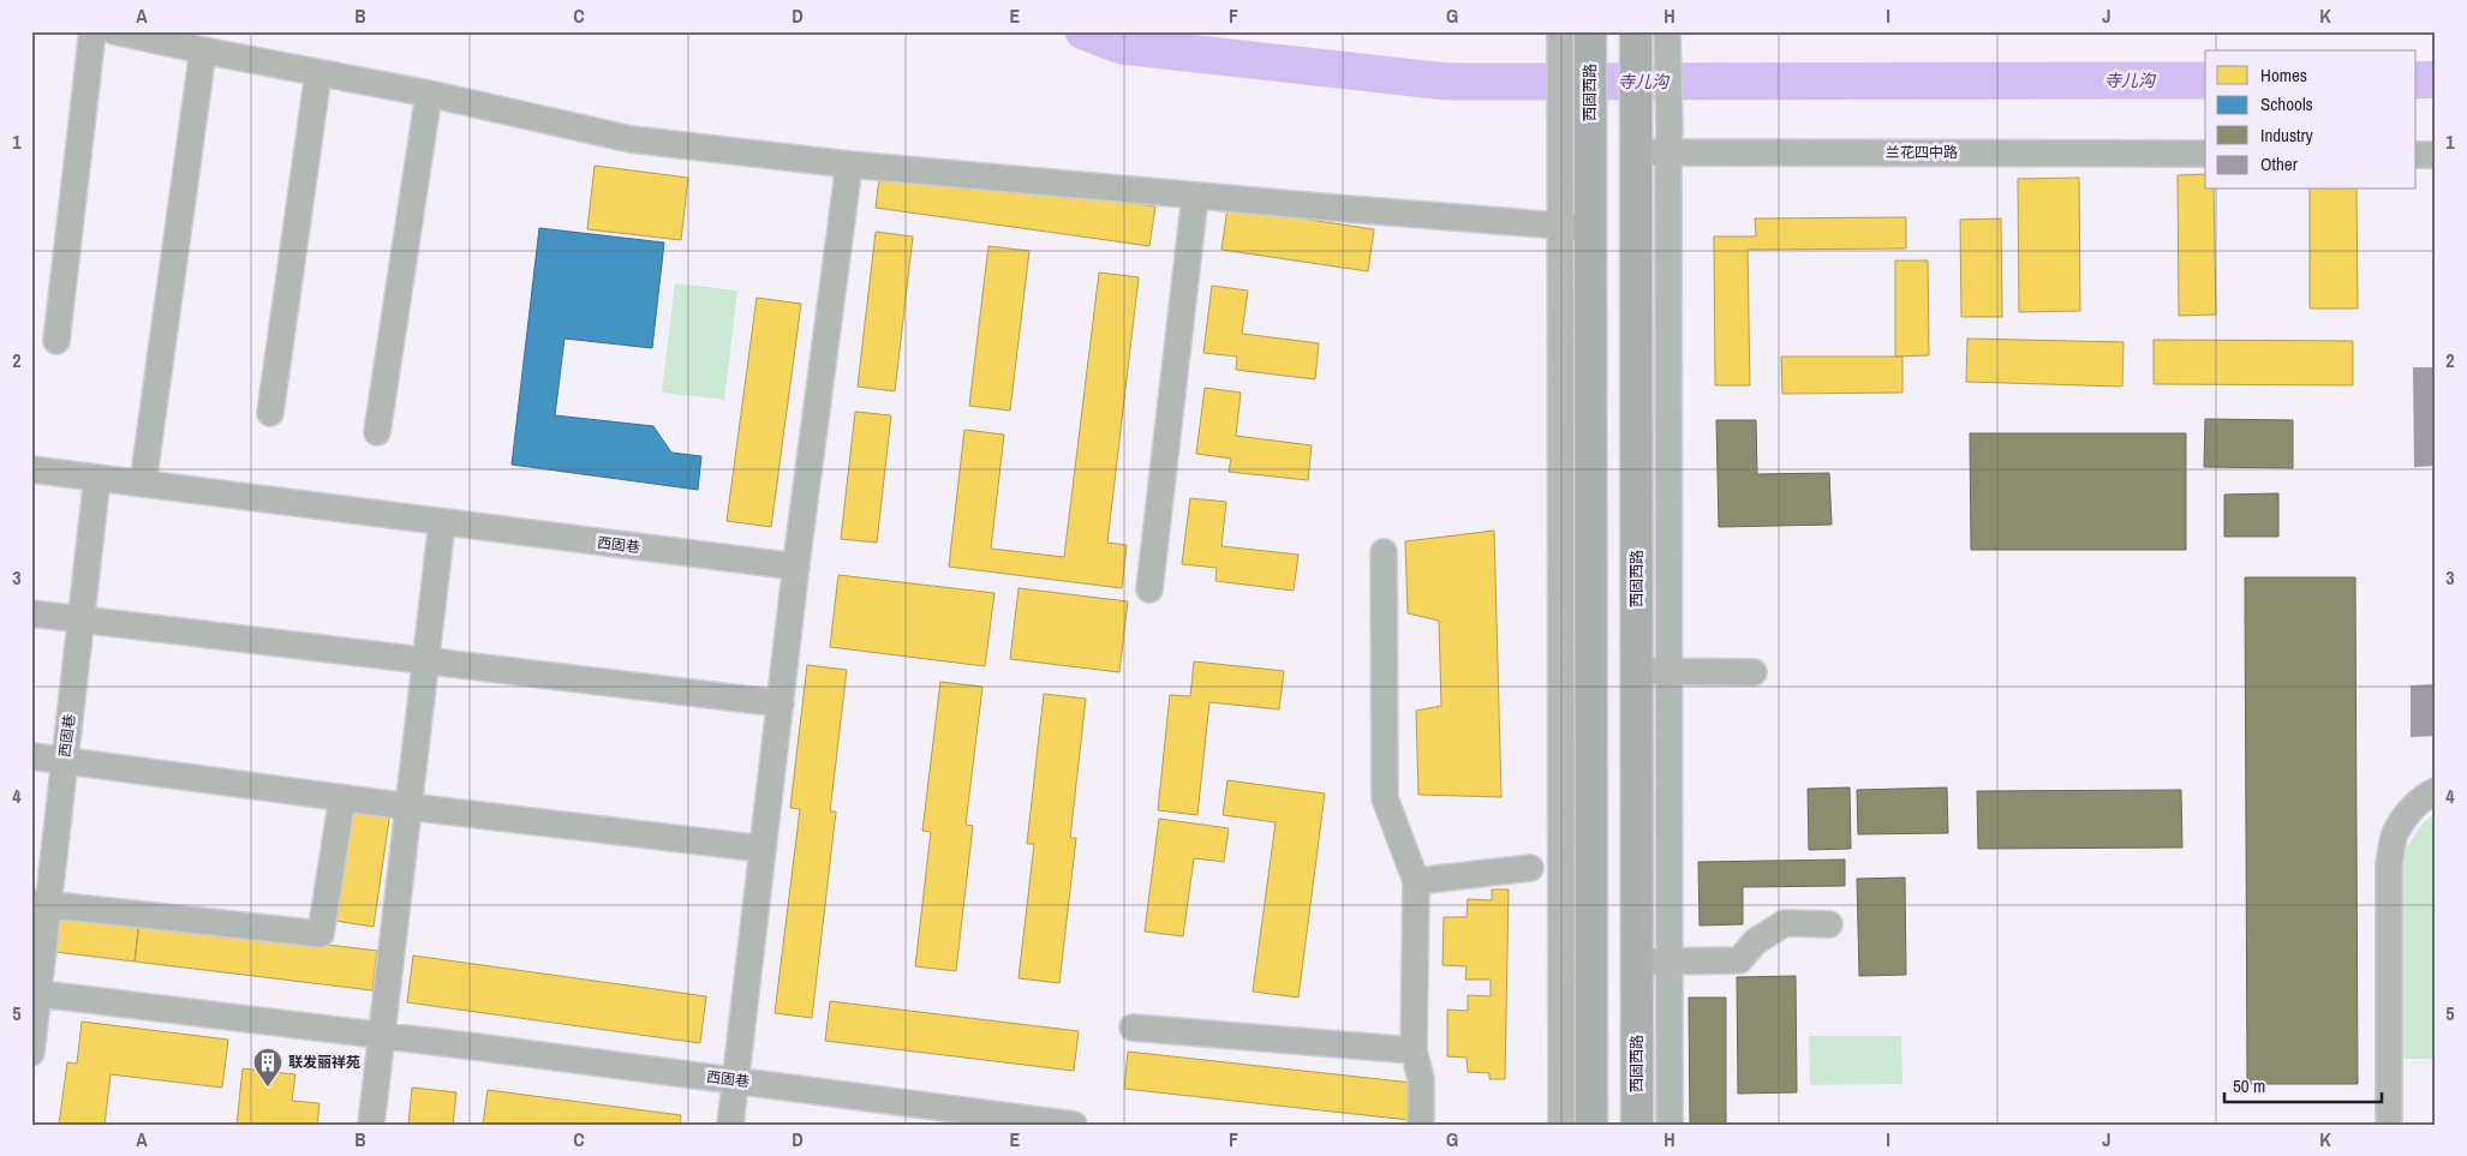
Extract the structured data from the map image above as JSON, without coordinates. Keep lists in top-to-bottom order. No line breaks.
{"streets":{"main road":["西固西路"],"street":["兰花四中路","西固巷"]},"crossings":[["西固西路","兰花四中路"]],"water":["寺儿沟"],"places":{"building":["联发丽祥苑"]},"legend":["Homes","Schools","Industry","Other"],"scale_bar":"50 m","grid":{"columns":["A","B","C","D","E","F","G","H","I","J","K"],"rows":["1","2","3","4","5"]}}
